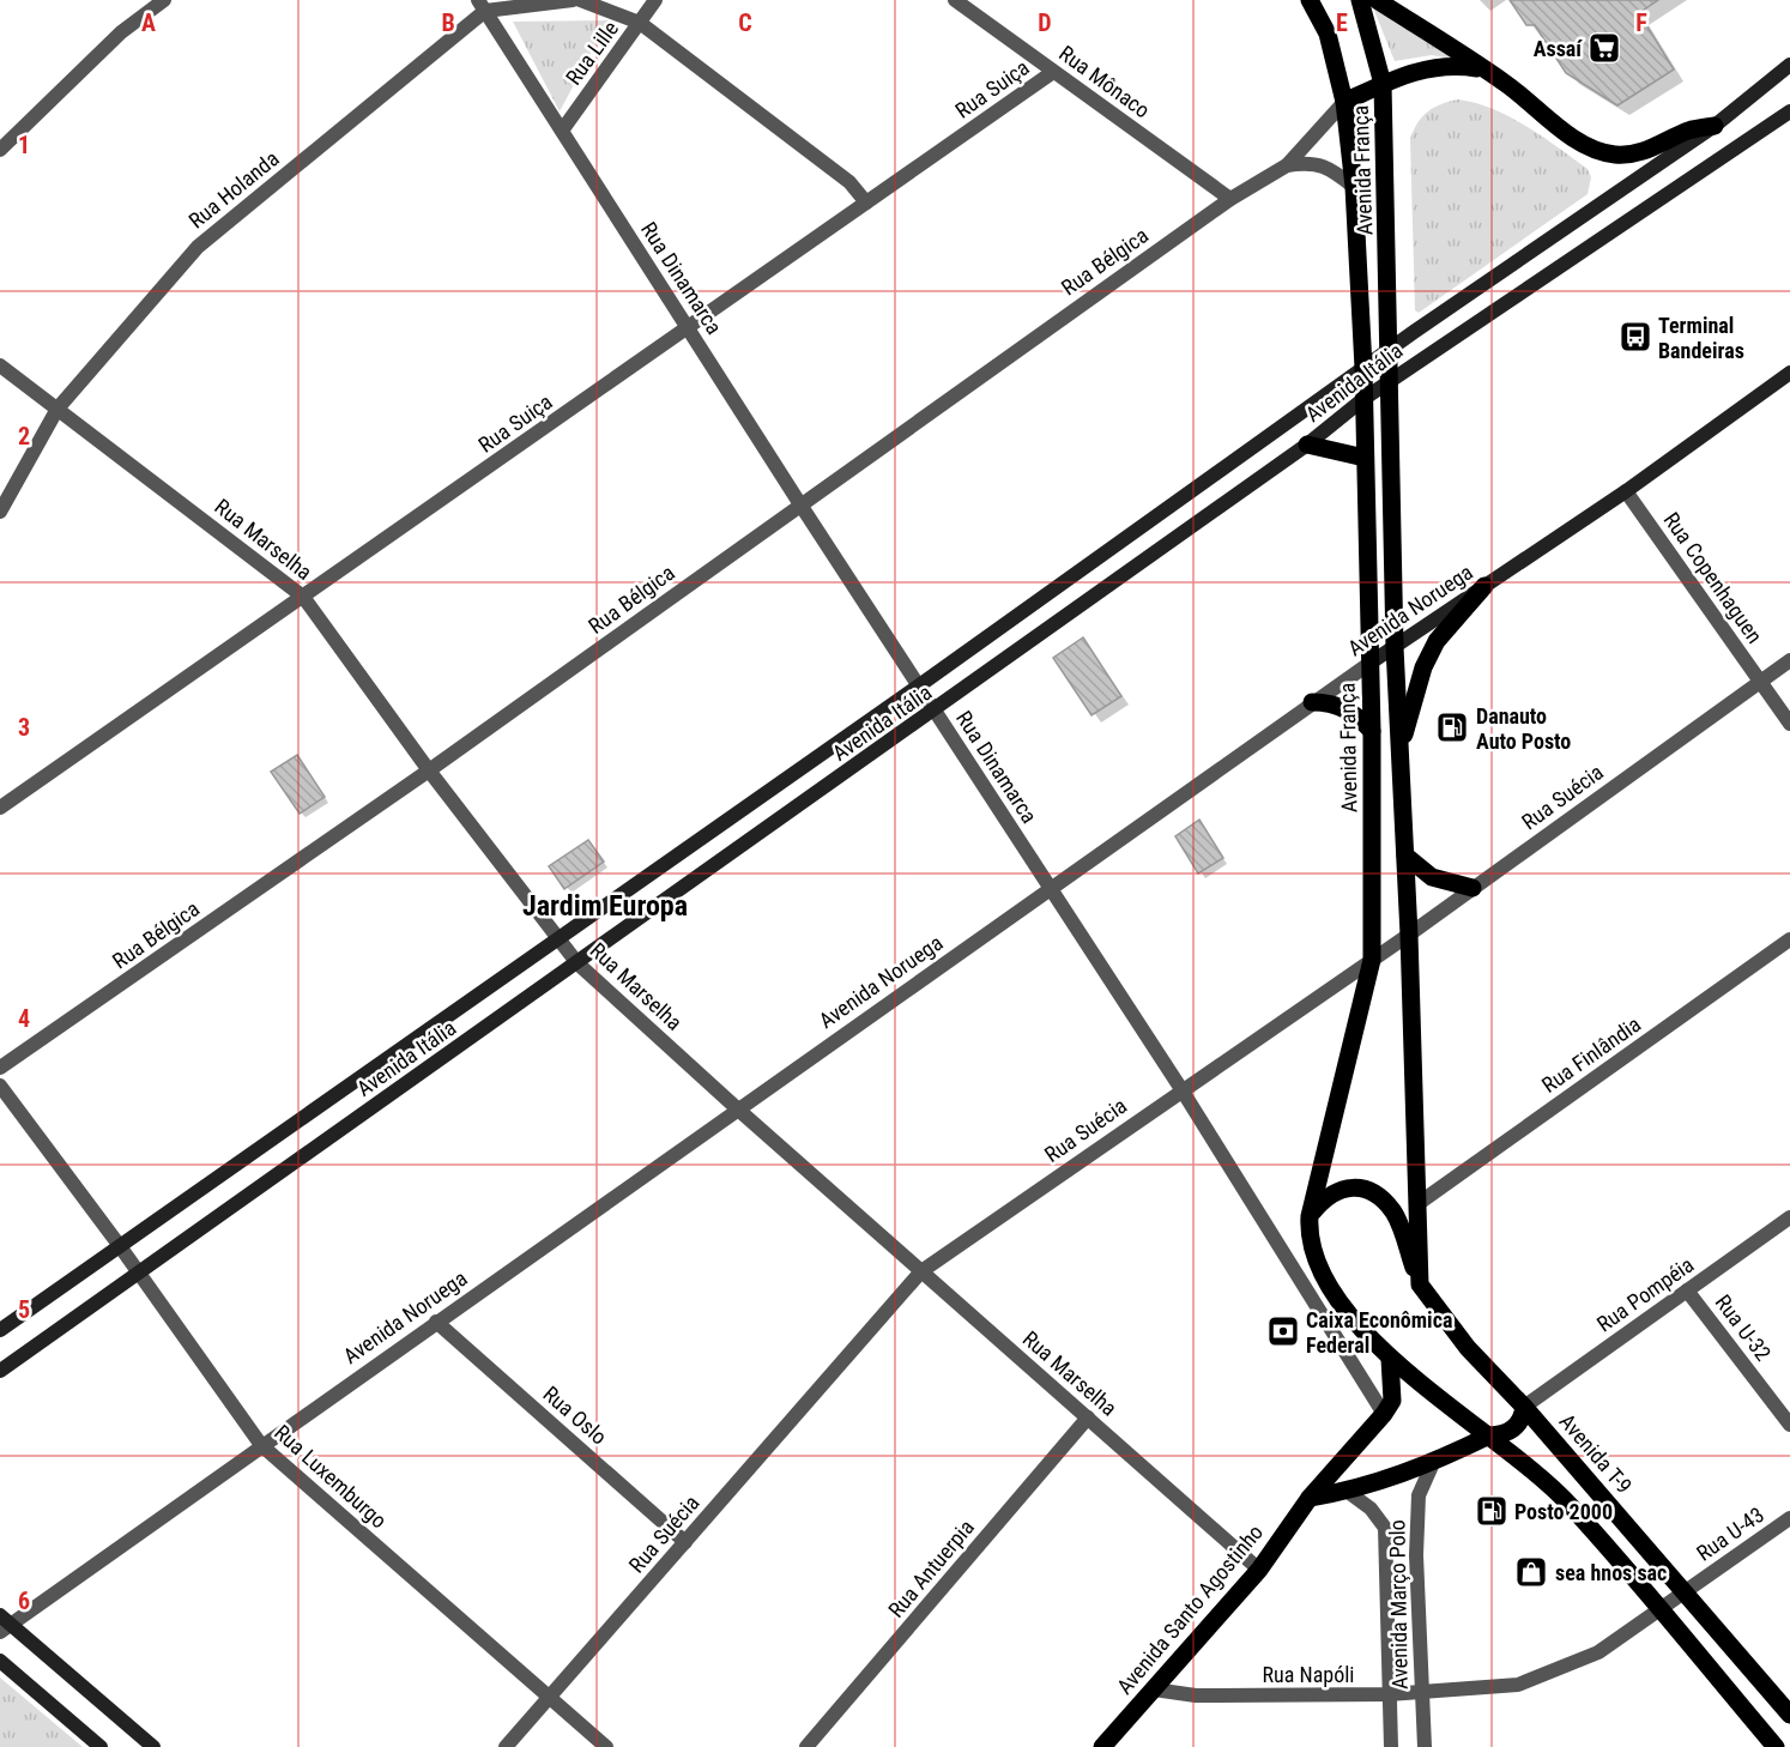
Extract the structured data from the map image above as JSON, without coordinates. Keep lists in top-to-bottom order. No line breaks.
{"streets":{"main road":["Avenida França","Avenida Itália","Avenida Noruega","Avenida T-9","Avenida Santo Agostinho"],"street":["Rua Lille","Rua Mônaco","Rua Suiça","Rua Holanda","Rua Bélgica","Rua Dinamarca","Rua Marselha","Rua Copenhaguen","Rua Suécia","Rua Finlândia","Rua Pompéia","Rua U-32","Rua Oslo","Rua Luxemburgo","Rua U-43","Rua Antuerpia","Avenida Março Polo","Rua Napóli"]},"crossings":[["Rua Lille","Rua Dinamarca"],["Rua Mônaco","Rua Suiça"],["Rua Mônaco","Rua Bélgica"],["Rua Suiça","Rua Dinamarca"],["Rua Suiça","Rua Marselha"],["Avenida França","Rua Bélgica"],["Avenida França","Avenida Itália"],["Avenida França","Avenida Noruega"],["Avenida França","Rua Suécia"],["Avenida França","Rua Finlândia"],["Avenida França","Avenida T-9"],["Avenida França","Avenida Santo Agostinho"],["Rua Holanda","Rua Dinamarca"],["Rua Holanda","Rua Marselha"],["Rua Bélgica","Rua Dinamarca"],["Rua Bélgica","Rua Marselha"],["Rua Dinamarca","Avenida Itália"],["Rua Dinamarca","Avenida Noruega"],["Rua Dinamarca","Rua Suécia"],["Rua Dinamarca","Avenida Santo Agostinho"],["Avenida Itália","Rua Marselha"],["Avenida Itália","Rua Luxemburgo"],["Rua Marselha","Avenida Noruega"],["Rua Marselha","Rua Suécia"],["Rua Marselha","Rua Antuerpia"],["Rua Marselha","Avenida Santo Agostinho"],["Rua Copenhaguen","Avenida Noruega"],["Rua Copenhaguen","Rua Suécia"],["Avenida Noruega","Rua Oslo"],["Avenida Noruega","Rua Luxemburgo"],["Rua Suécia","Rua Oslo"],["Rua Suécia","Rua Luxemburgo"],["Rua Pompéia","Rua U-32"],["Rua Pompéia","Avenida T-9"],["Avenida T-9","Rua U-43"],["Rua U-43","Rua Napóli"],["Avenida Março Polo","Rua Napóli"],["Avenida Santo Agostinho","Rua Napóli"]],"districts":["Jardim Europa"],"places":{"supermarket":["Assaí"],"bus stop":["Terminal Bandeiras"],"fuel station":["Danauto Auto Posto","Posto 2000"],"bank":["Caixa Econômica Federal"],"shop":["sea hnos sac"]},"grid":{"columns":["A","B","C","D","E","F"],"rows":["1","2","3","4","5","6"]}}
